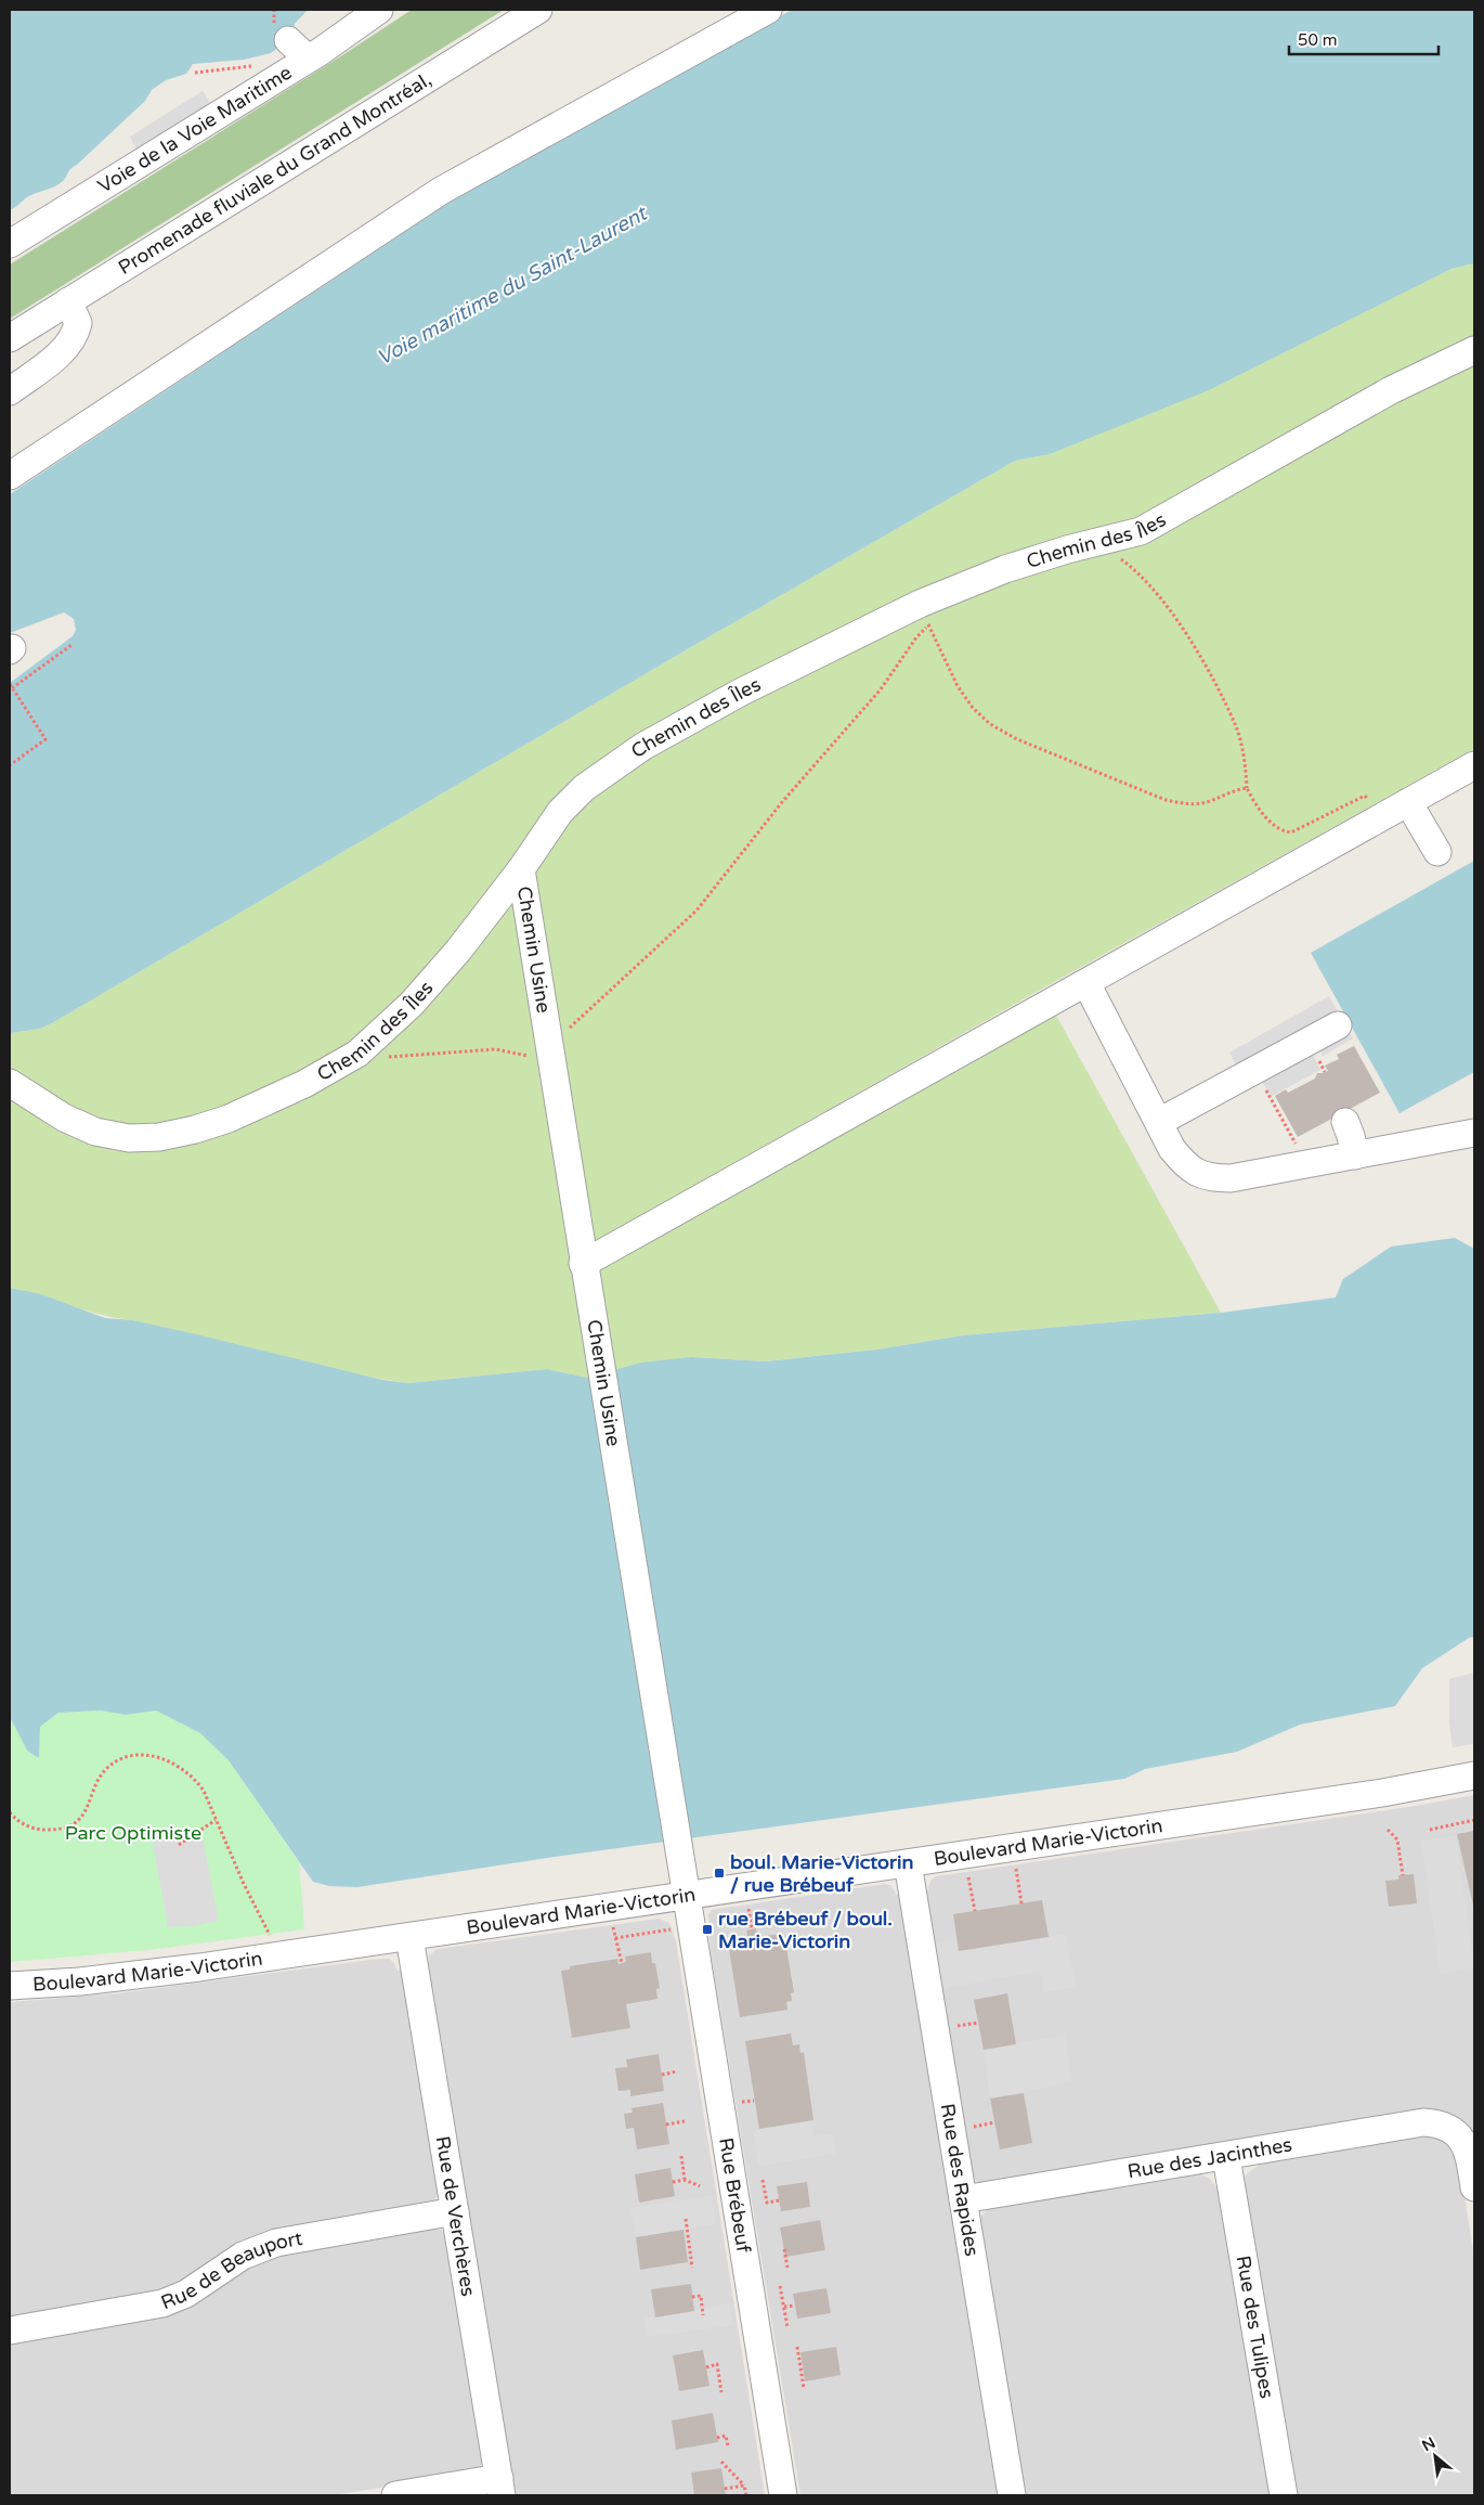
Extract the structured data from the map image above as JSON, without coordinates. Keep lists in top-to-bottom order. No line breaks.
{"streets":{"street":["Voie de la Voie Maritime","Promenade fluviale du Grand Montréal,","Chemin des Îles","Chemin Usine","Boulevard Marie-Victorin","Rue des Jacinthes","Rue des Rapides","Rue Brébeuf","Rue de Verchères","Rue de Beauport","Rue des Tulipes"]},"crossings":[["Chemin des Îles","Chemin Usine"],["Chemin Usine","Boulevard Marie-Victorin"],["Chemin Usine","Rue Brébeuf"],["Boulevard Marie-Victorin","Rue des Rapides"],["Boulevard Marie-Victorin","Rue Brébeuf"],["Boulevard Marie-Victorin","Rue de Verchères"],["Rue des Jacinthes","Rue des Rapides"],["Rue des Jacinthes","Rue des Tulipes"],["Rue de Verchères","Rue de Beauport"]],"water":["Voie maritime du Saint-Laurent"],"parks":["Parc Optimiste"],"places":{"transit":["boul. Marie-Victorin / rue Brébeuf","rue Brébeuf / boul. Marie-Victorin"]},"scale_bar":"50 m","north":"top left"}
